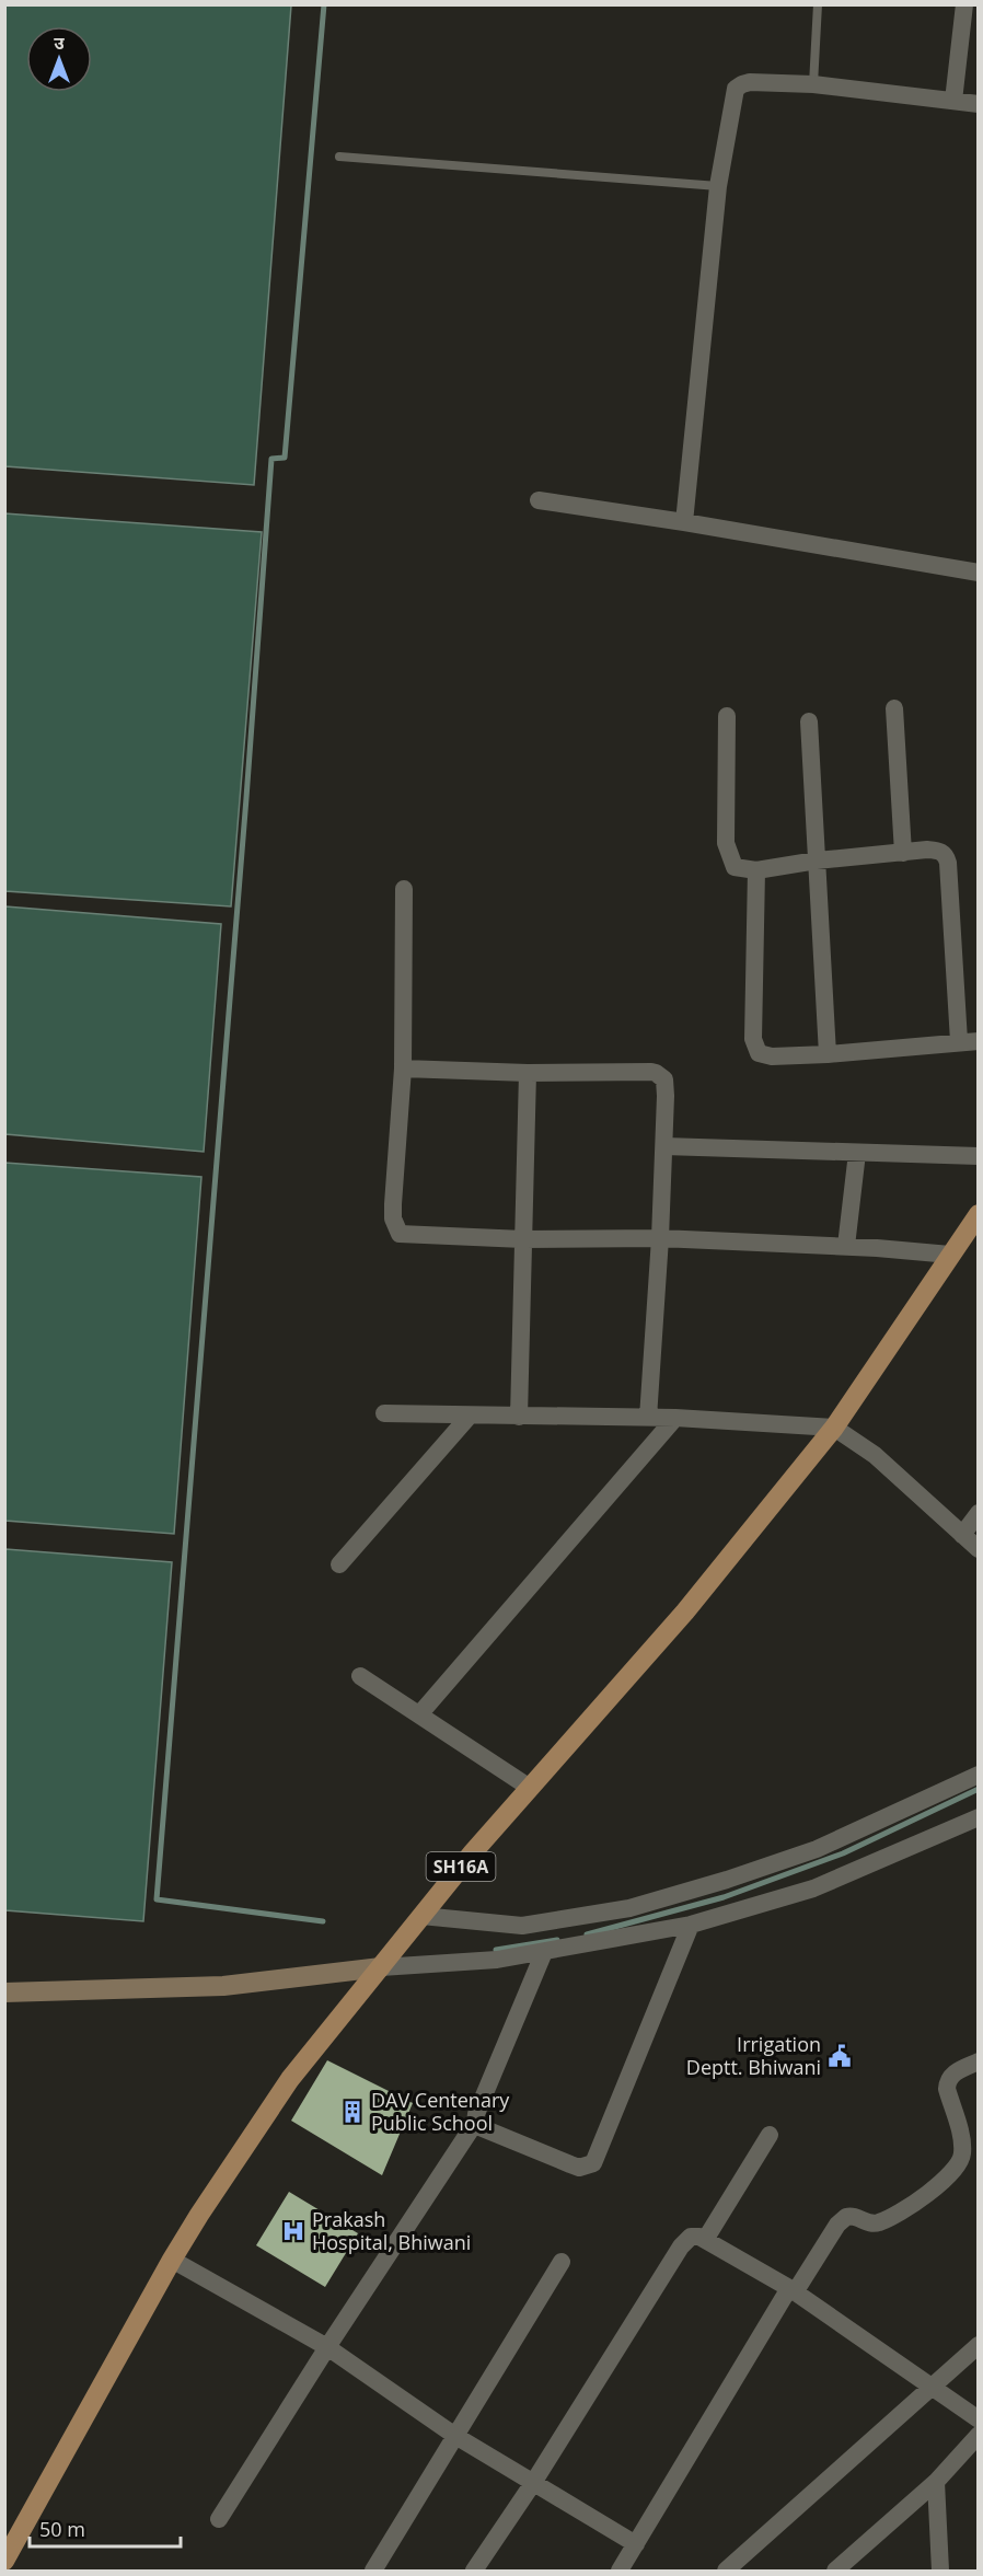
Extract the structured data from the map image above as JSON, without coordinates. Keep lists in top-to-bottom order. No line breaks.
{"streets":{"main road":["SH16A"]},"places":{"public building":["Irrigation Deptt. Bhiwani"],"building":["DAV Centenary Public School"],"hospital":["Prakash Hospital, Bhiwani"]},"scale_bar":"50 m","north":"top"}
